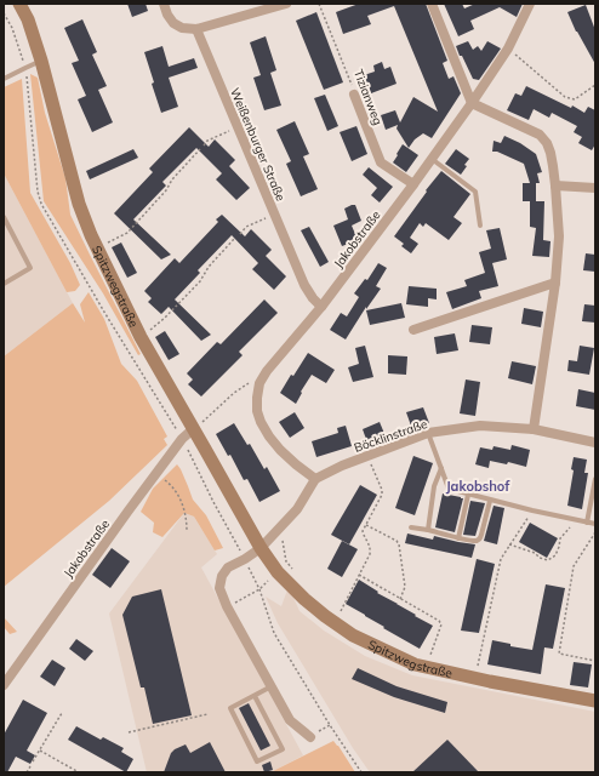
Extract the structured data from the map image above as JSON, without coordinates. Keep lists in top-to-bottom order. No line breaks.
{"streets":{"street":["Tizianweg","Weißenburger Straße","Jakobstraße","Spitzwegstraße","Böcklinstraße"]},"crossings":[["Tizianweg","Jakobstraße"],["Weißenburger Straße","Jakobstraße"],["Jakobstraße","Spitzwegstraße"],["Jakobstraße","Böcklinstraße"]],"districts":["Jakobshof"]}
